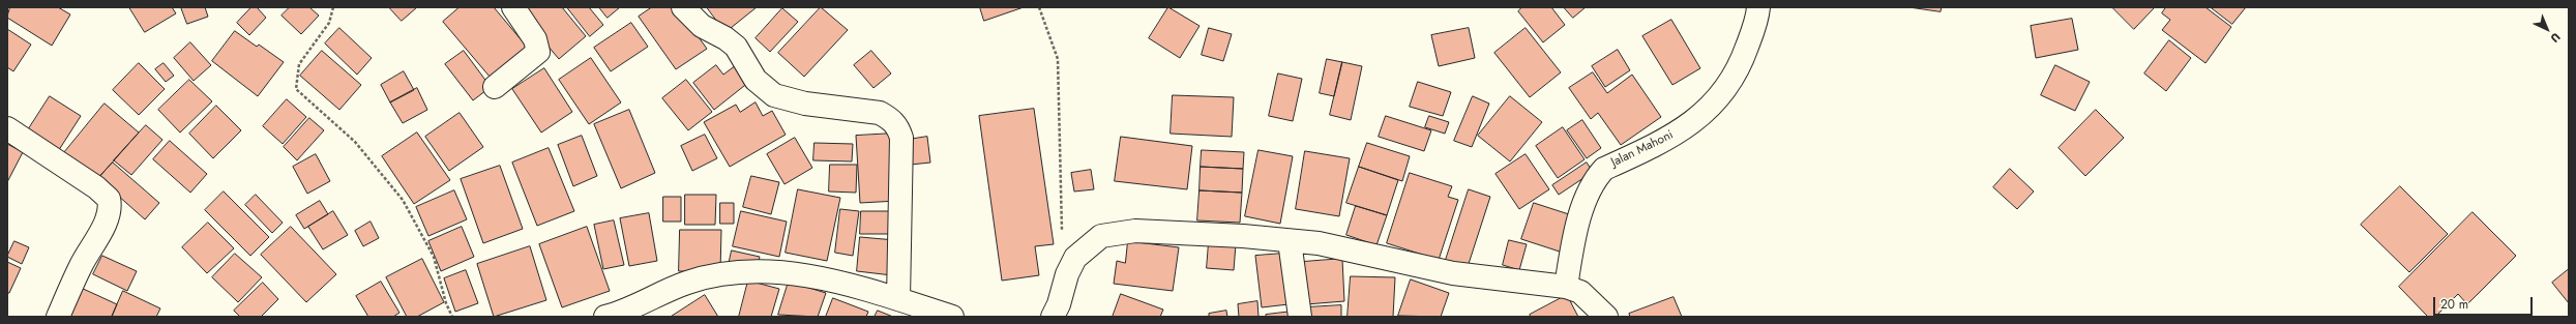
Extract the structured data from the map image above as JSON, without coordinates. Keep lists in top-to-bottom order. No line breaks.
{"streets":{"street":["Jalan Mahoni"]},"scale_bar":"20 m","north":"bottom right"}
